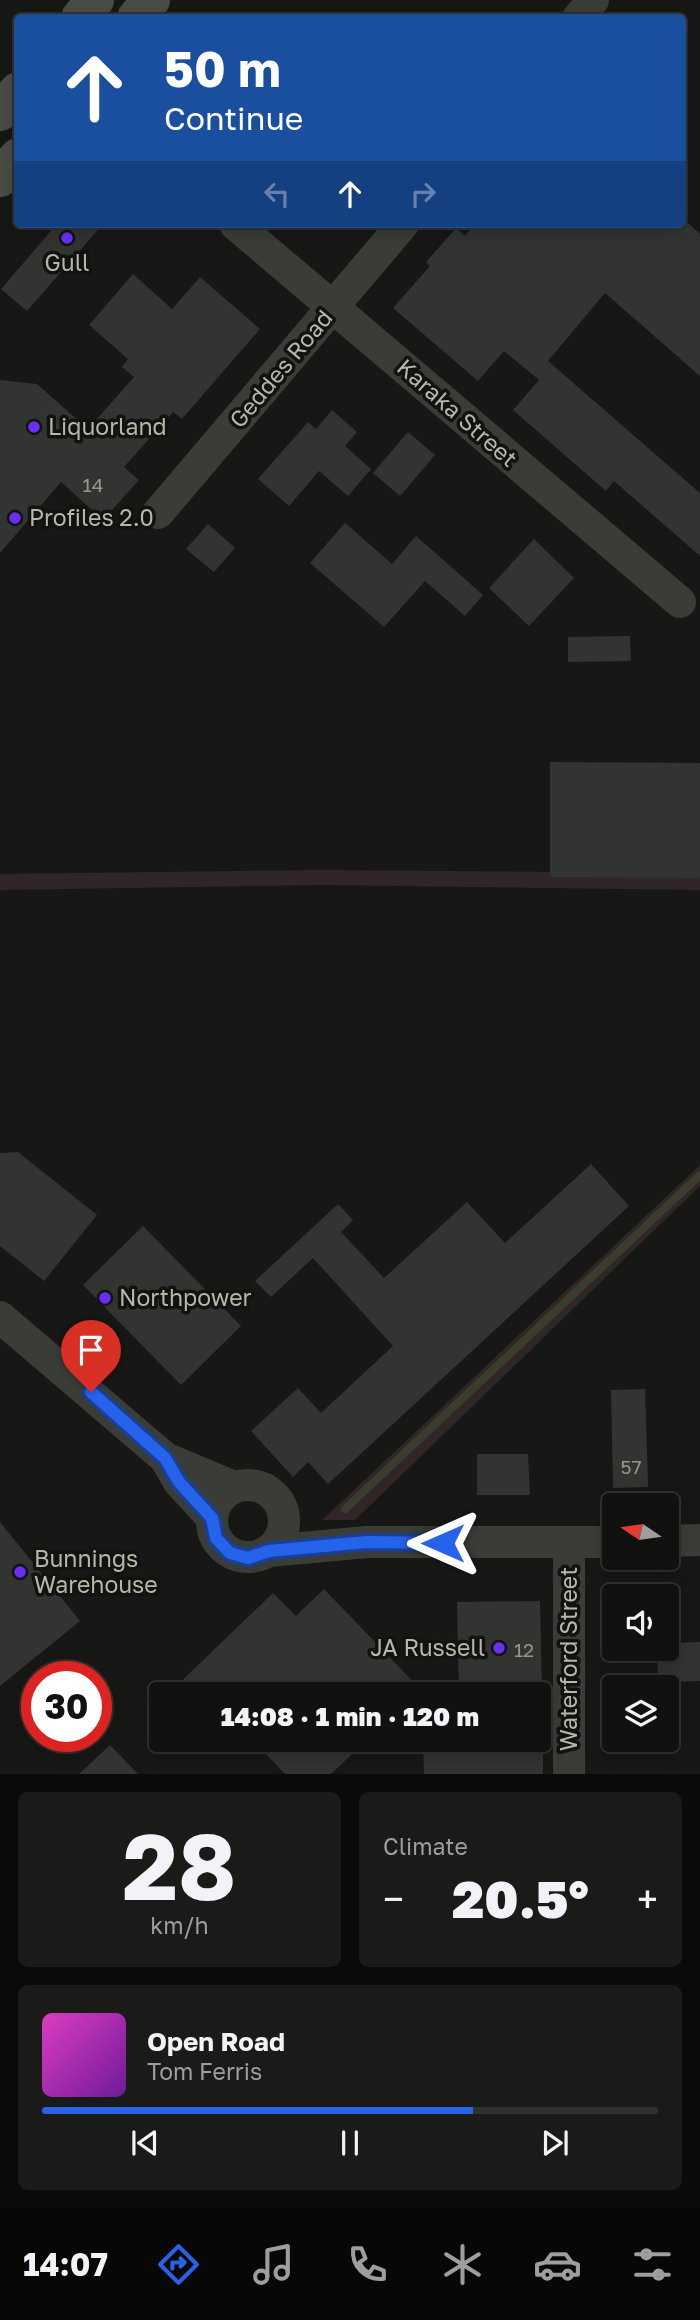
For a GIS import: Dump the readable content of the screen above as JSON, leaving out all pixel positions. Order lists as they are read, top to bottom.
{
  "streets": {
    "street": ["Geddes Road", "Karaka Street", "Waterford Street"]
  },
  "crossings": [
    ["Geddes Road", "Karaka Street"]
  ],
  "places": [
    "Gull",
    "Liquorland",
    "Profiles 2.0",
    "Northpower",
    "Bunnings Warehouse",
    "JA Russell"
  ],
  "house_numbers": ["14", "57", "12"],
  "north": "left",
  "page": {
    "turn": ["50 m", "Continue"],
    "limit": "30",
    "trip": "14:08 · 1 min · 120 m",
    "tile": [
      ["28", "km/h"],
      "Climate"
    ],
    "heat": ["−", "20.5°", "+"],
    "song": ["Open Road", "Tom Ferris"],
    "tabs": "14:07"
  }
}
